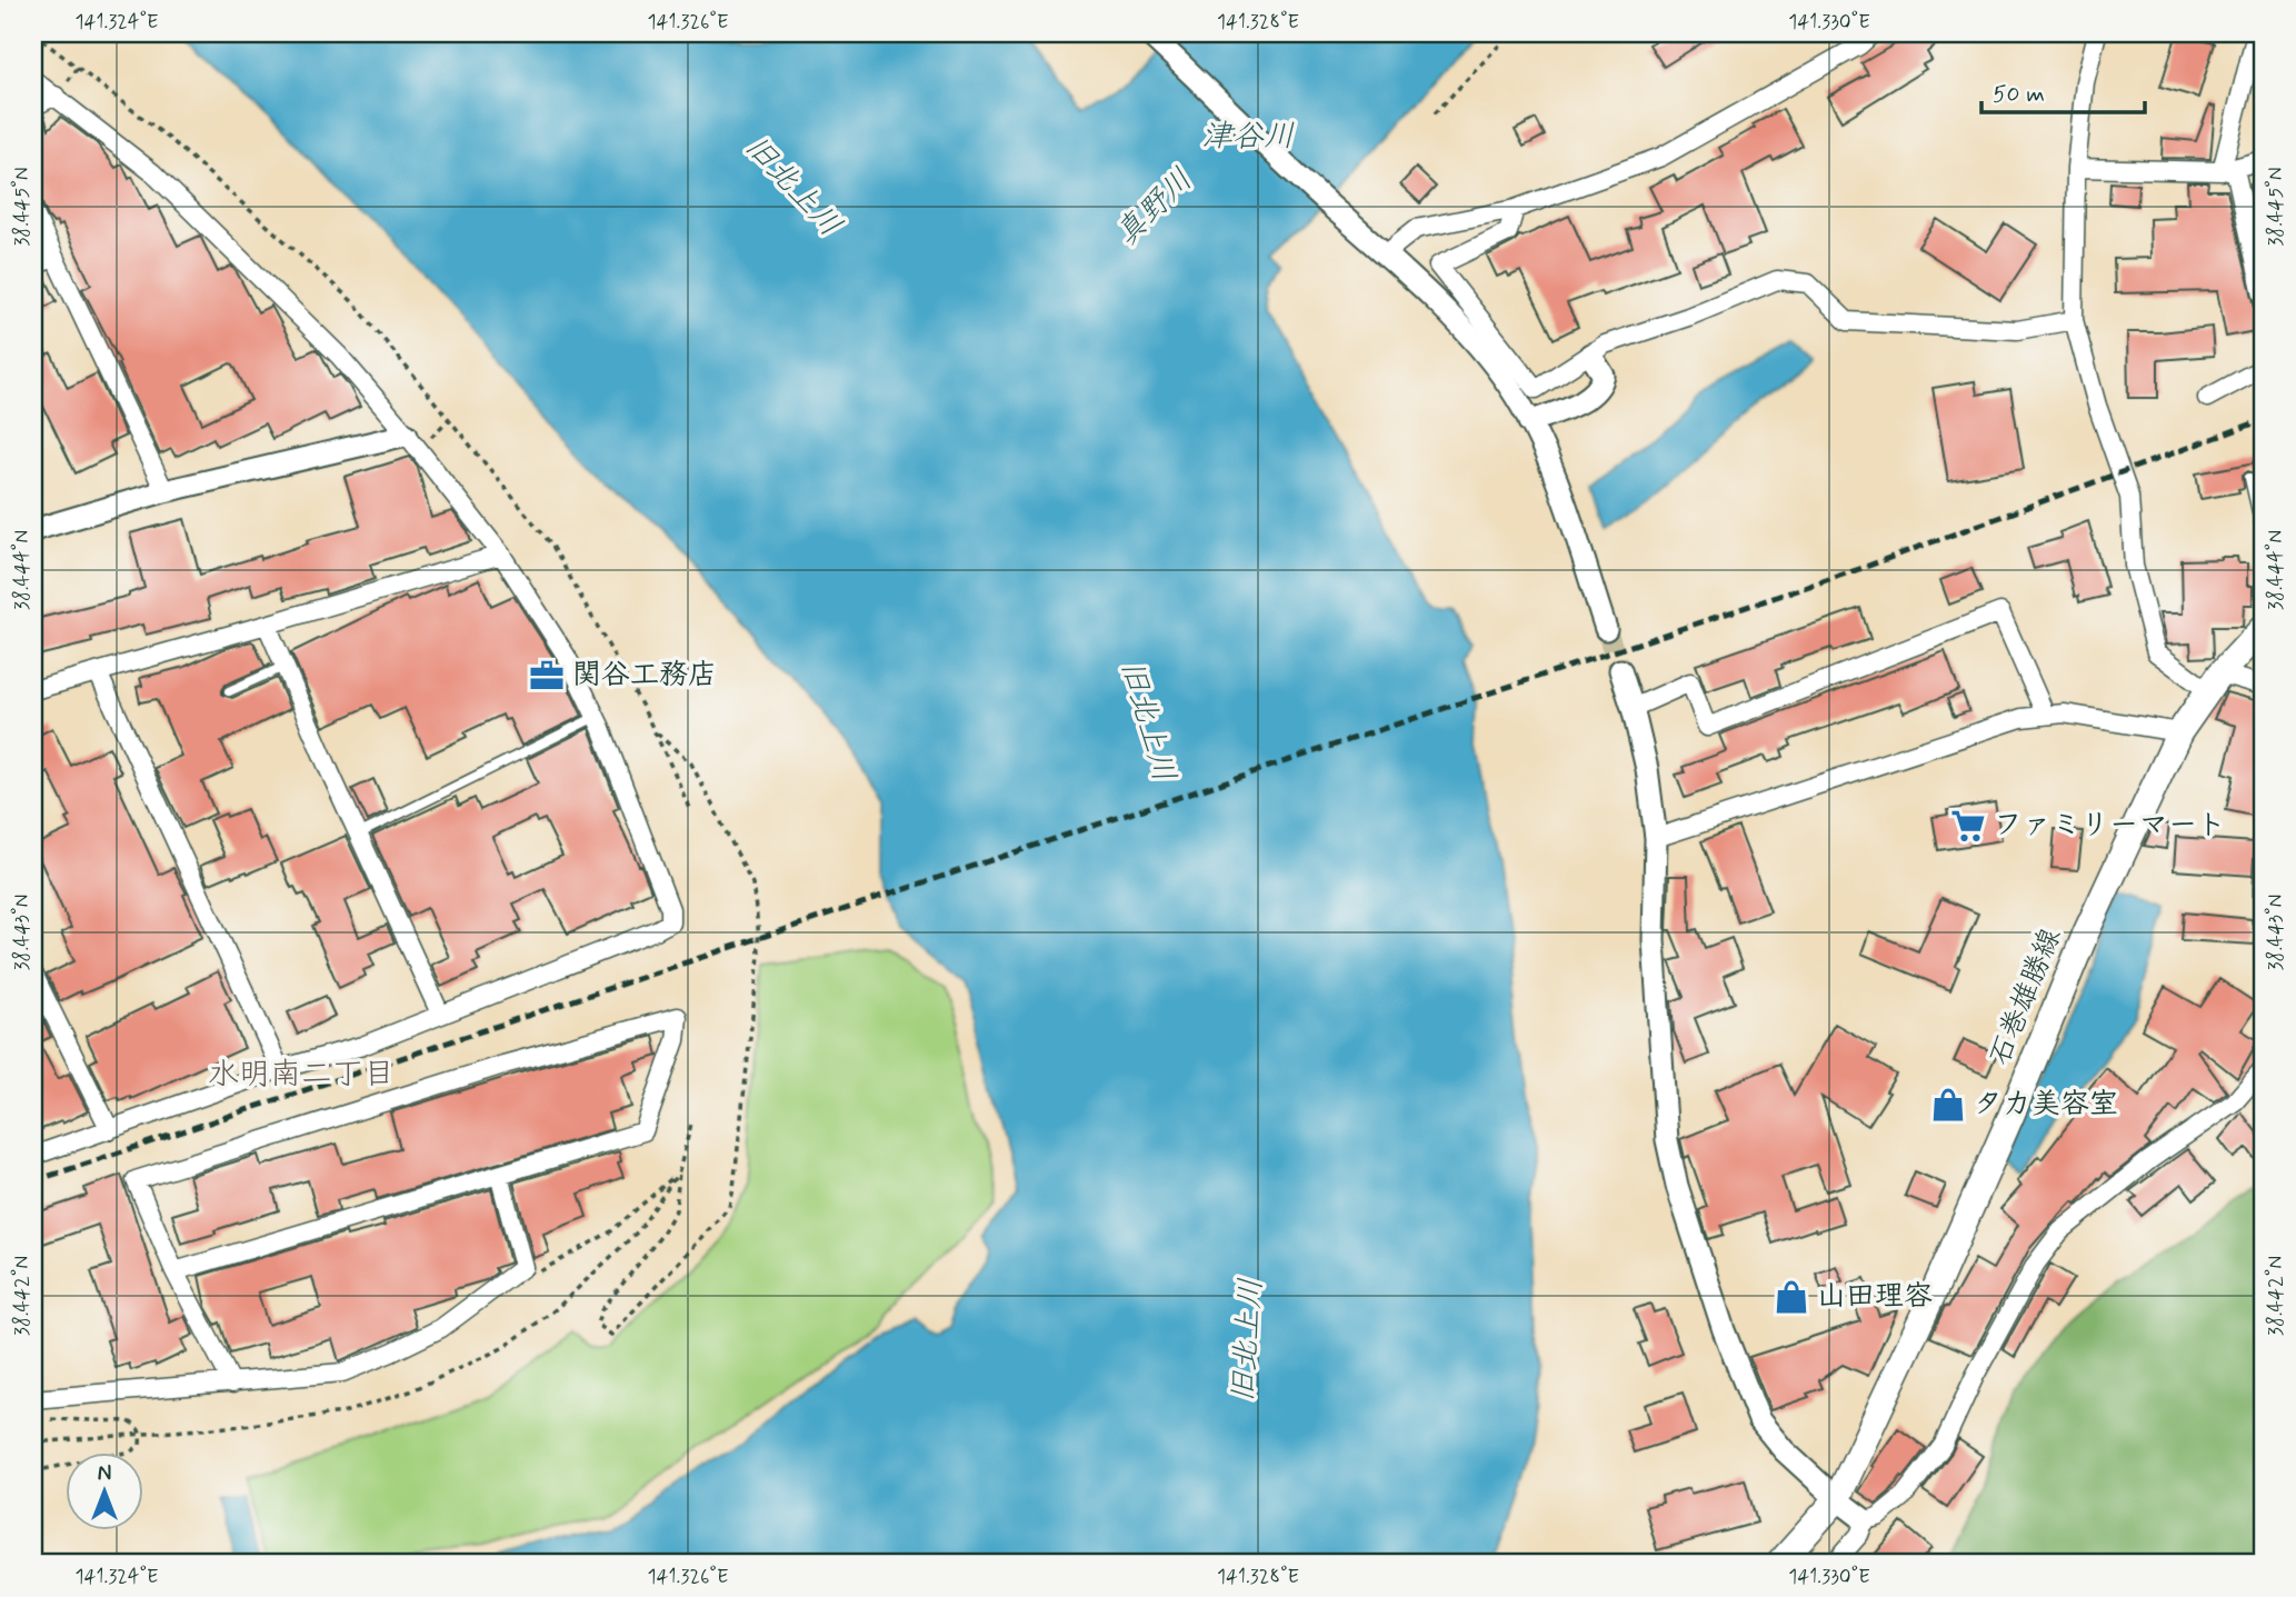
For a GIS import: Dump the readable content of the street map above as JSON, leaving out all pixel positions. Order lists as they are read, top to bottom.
{
  "streets": {
    "main road": ["石巻雄勝線"]
  },
  "districts": ["水明南二丁目"],
  "water": ["津谷川", "旧北上川", "真野川"],
  "places": {
    "office": ["関谷工務店"],
    "supermarket": ["ファミリーマート"],
    "shop": ["タカ美容室", "山田理容"]
  },
  "scale_bar": "50 m",
  "north": "top",
  "coordinates": [
    "141.324°E",
    "141.326°E",
    "141.328°E",
    "141.330°E",
    "38.445°N",
    "38.444°N",
    "38.443°N",
    "38.442°N"
  ]
}
